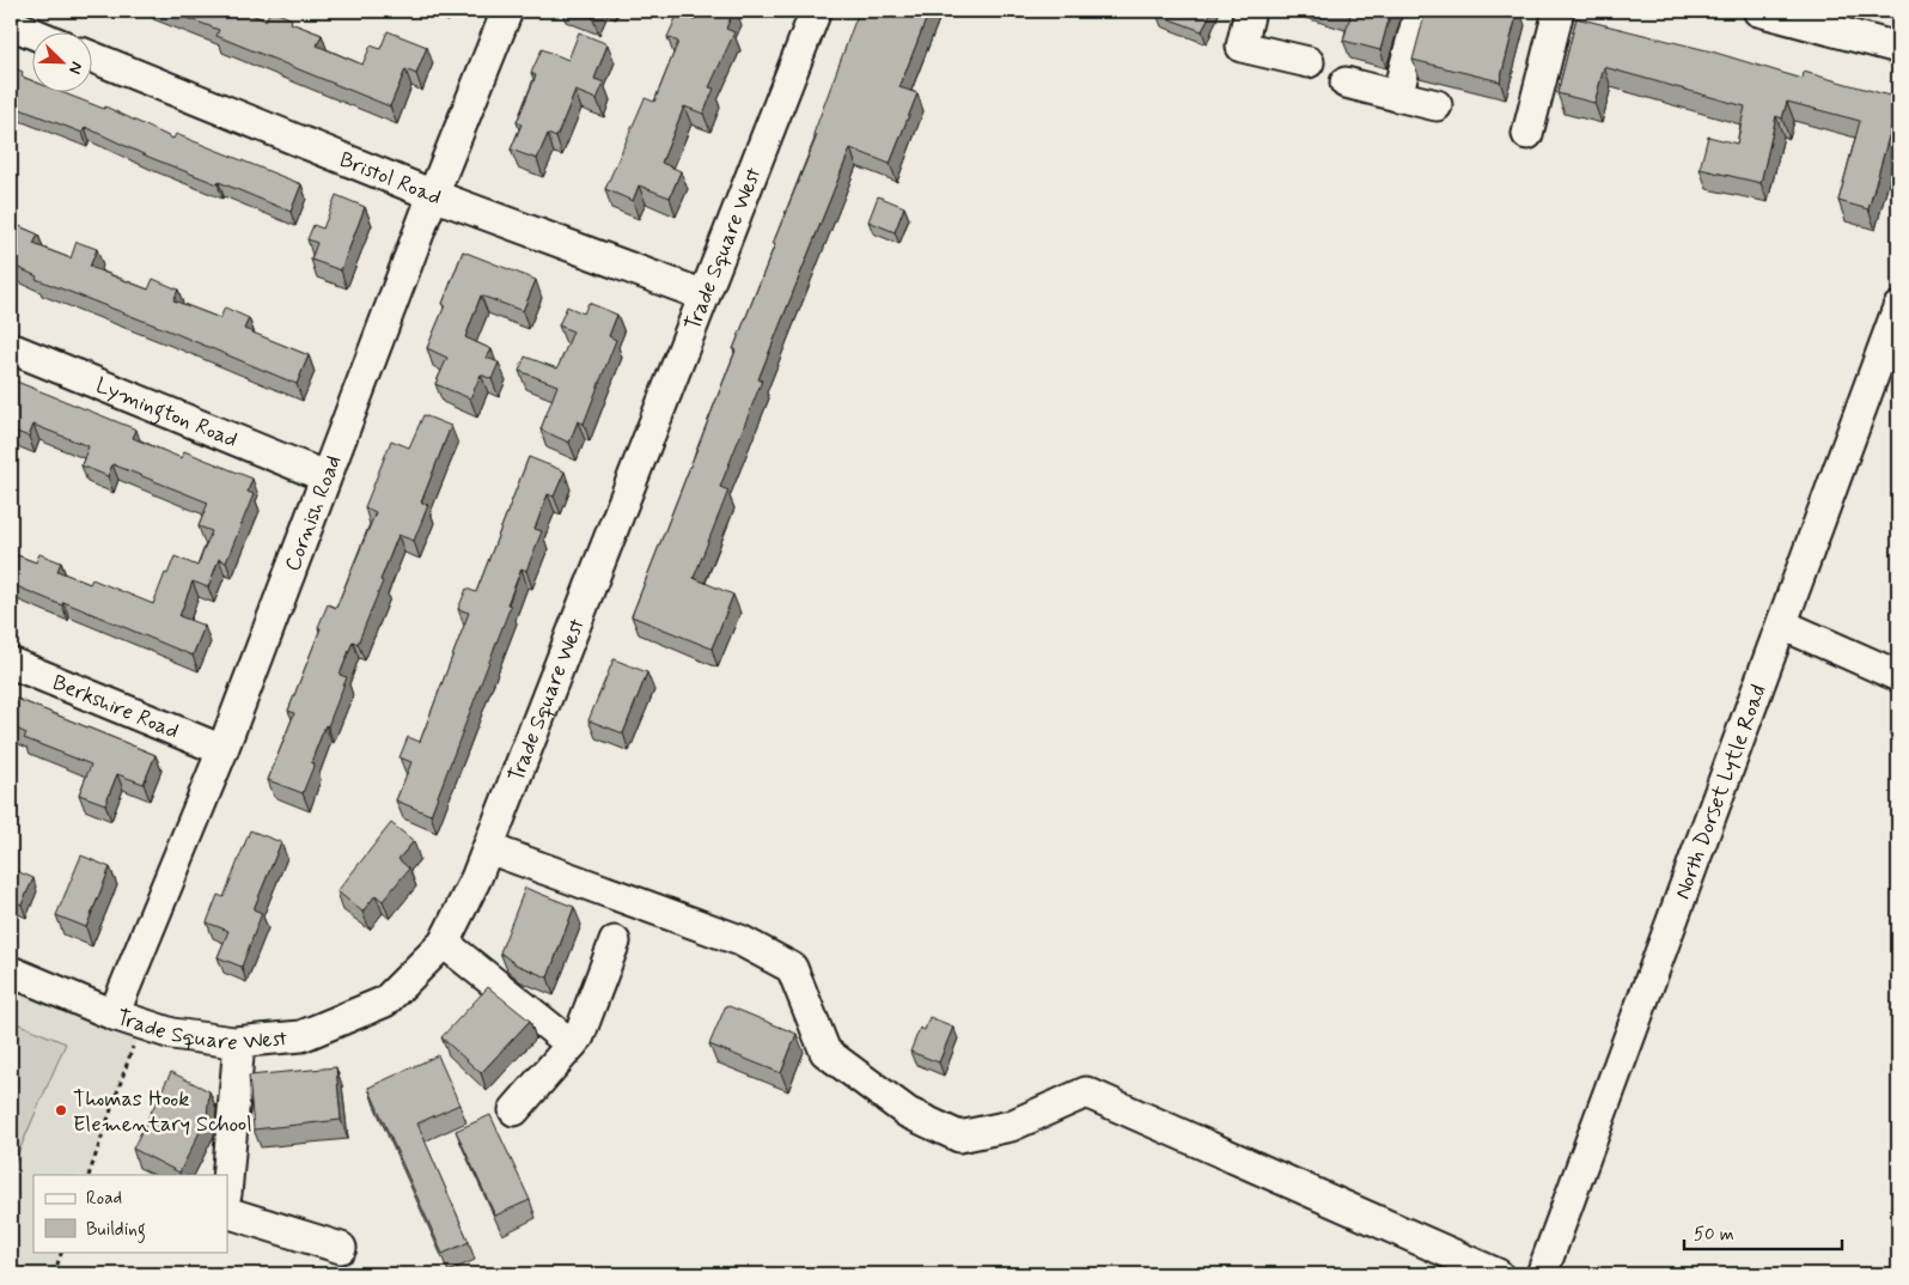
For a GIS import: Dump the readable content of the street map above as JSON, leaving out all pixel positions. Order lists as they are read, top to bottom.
{
  "streets": {
    "street": [
      "Bristol Road",
      "Trade Square West",
      "Lymington Road",
      "Cornish Road",
      "Berkshire Road",
      "North Dorset Lytle Road"
    ]
  },
  "crossings": [
    ["Bristol Road", "Trade Square West"],
    ["Bristol Road", "Cornish Road"],
    ["Trade Square West", "Cornish Road"],
    ["Lymington Road", "Cornish Road"],
    ["Cornish Road", "Berkshire Road"]
  ],
  "places": ["Thomas Hook Elementary School"],
  "legend": ["Road", "Building"],
  "scale_bar": "50 m",
  "north": "bottom right"
}
